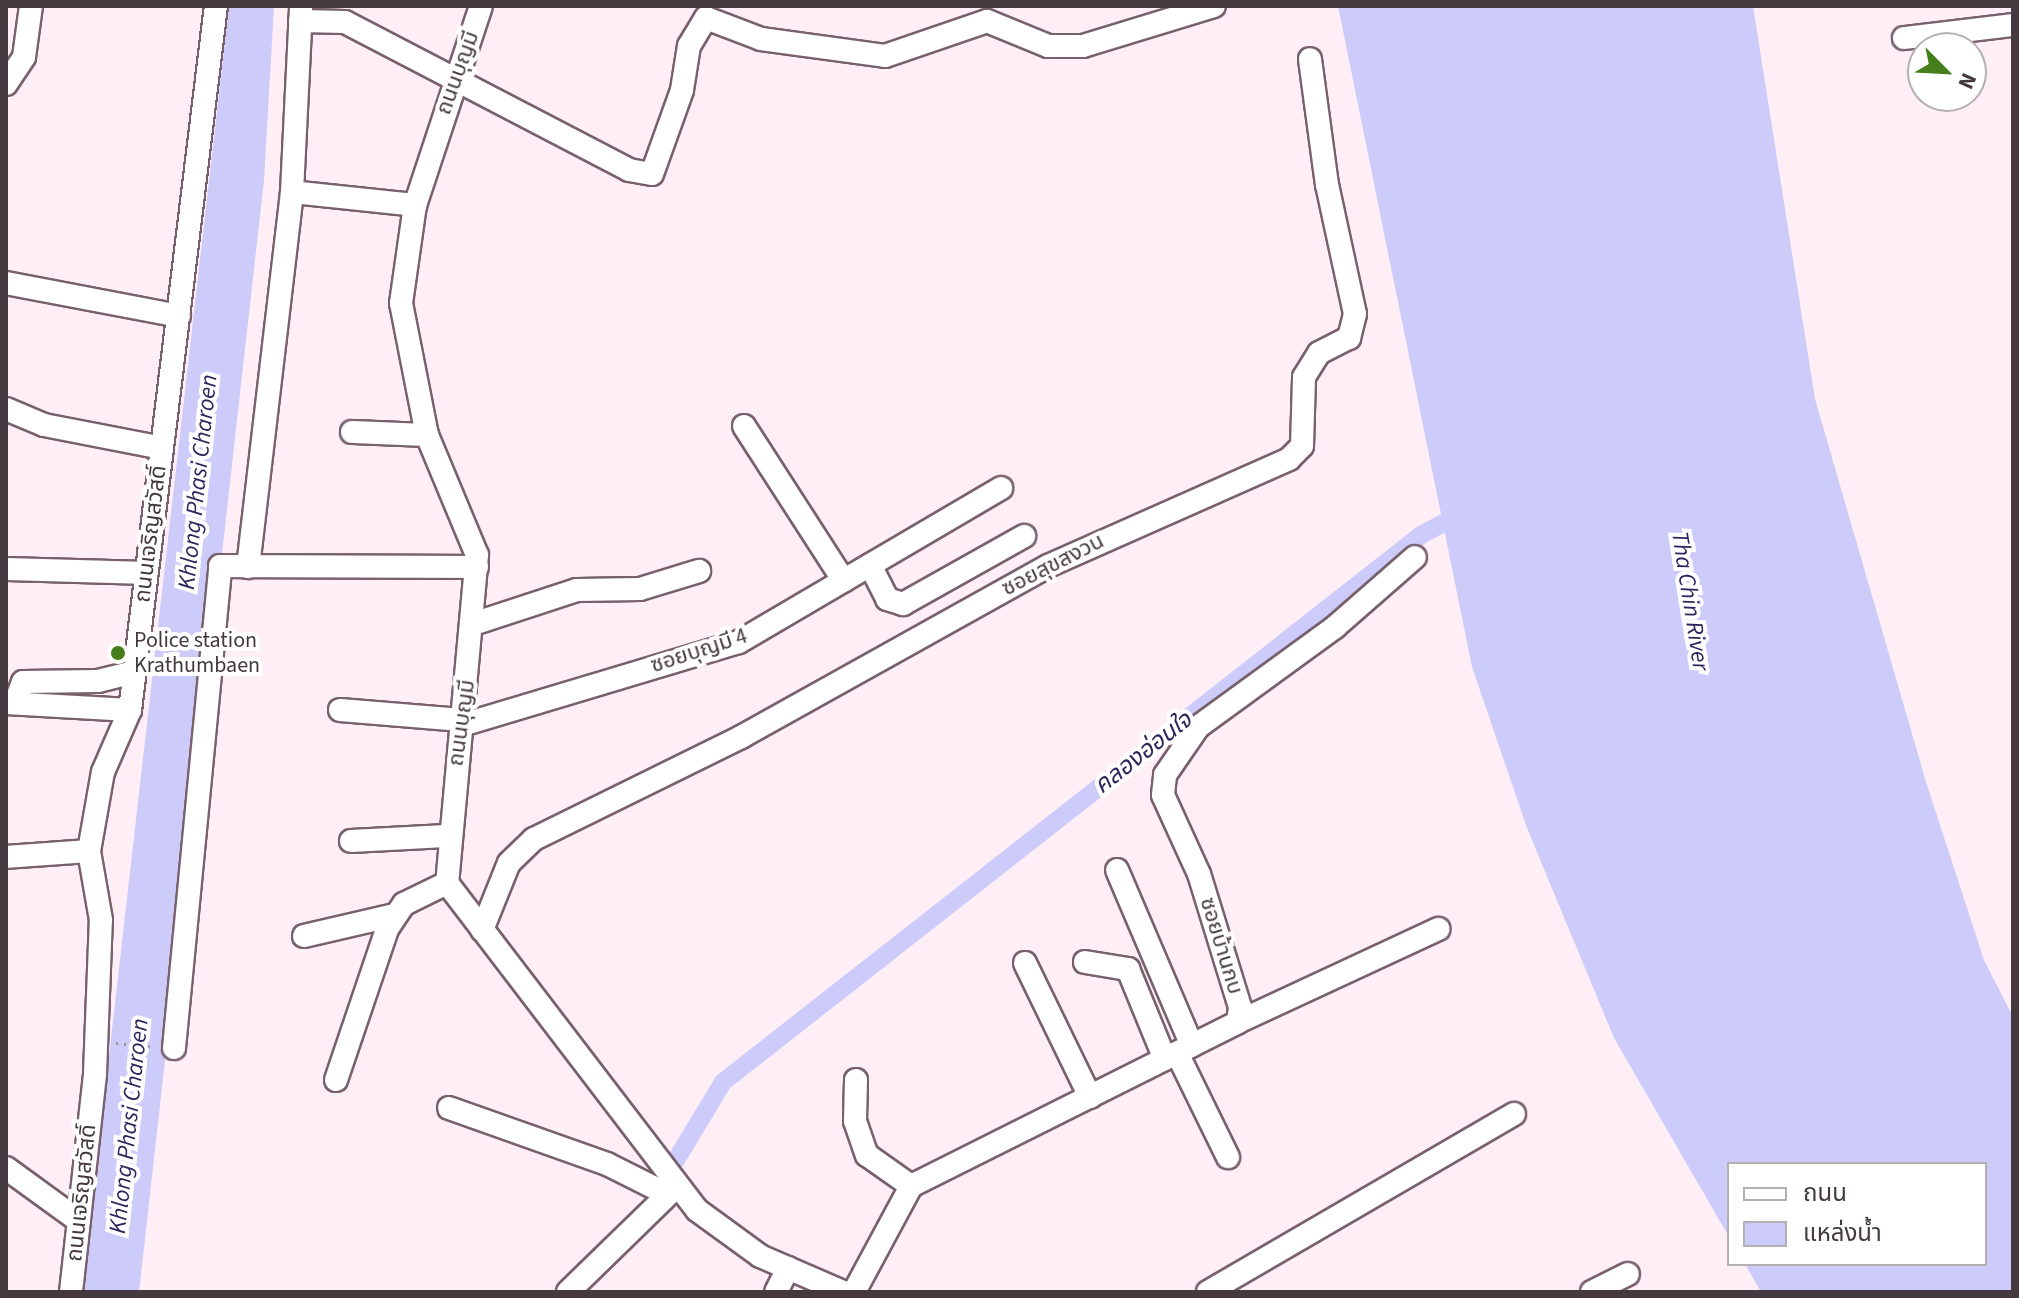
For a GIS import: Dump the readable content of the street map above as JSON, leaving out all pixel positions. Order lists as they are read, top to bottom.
{
  "streets": {
    "street": [
      "ถนนบุญมี",
      "ถนนเจริญสวัสดิ์",
      "ซอยสุขสงวน",
      "ซอยบุญมี 4",
      "ซอยบ้านกบ"
    ]
  },
  "crossings": [
    ["ถนนบุญมี", "ซอยบุญมี 4"]
  ],
  "water": ["Khlong Phasi Charoen", "Tha Chin River", "คลองอ่อนใจ"],
  "places": ["Police station Krathumbaen"],
  "legend": ["ถนน", "แหล่งน้ำ"],
  "north": "bottom right"
}
